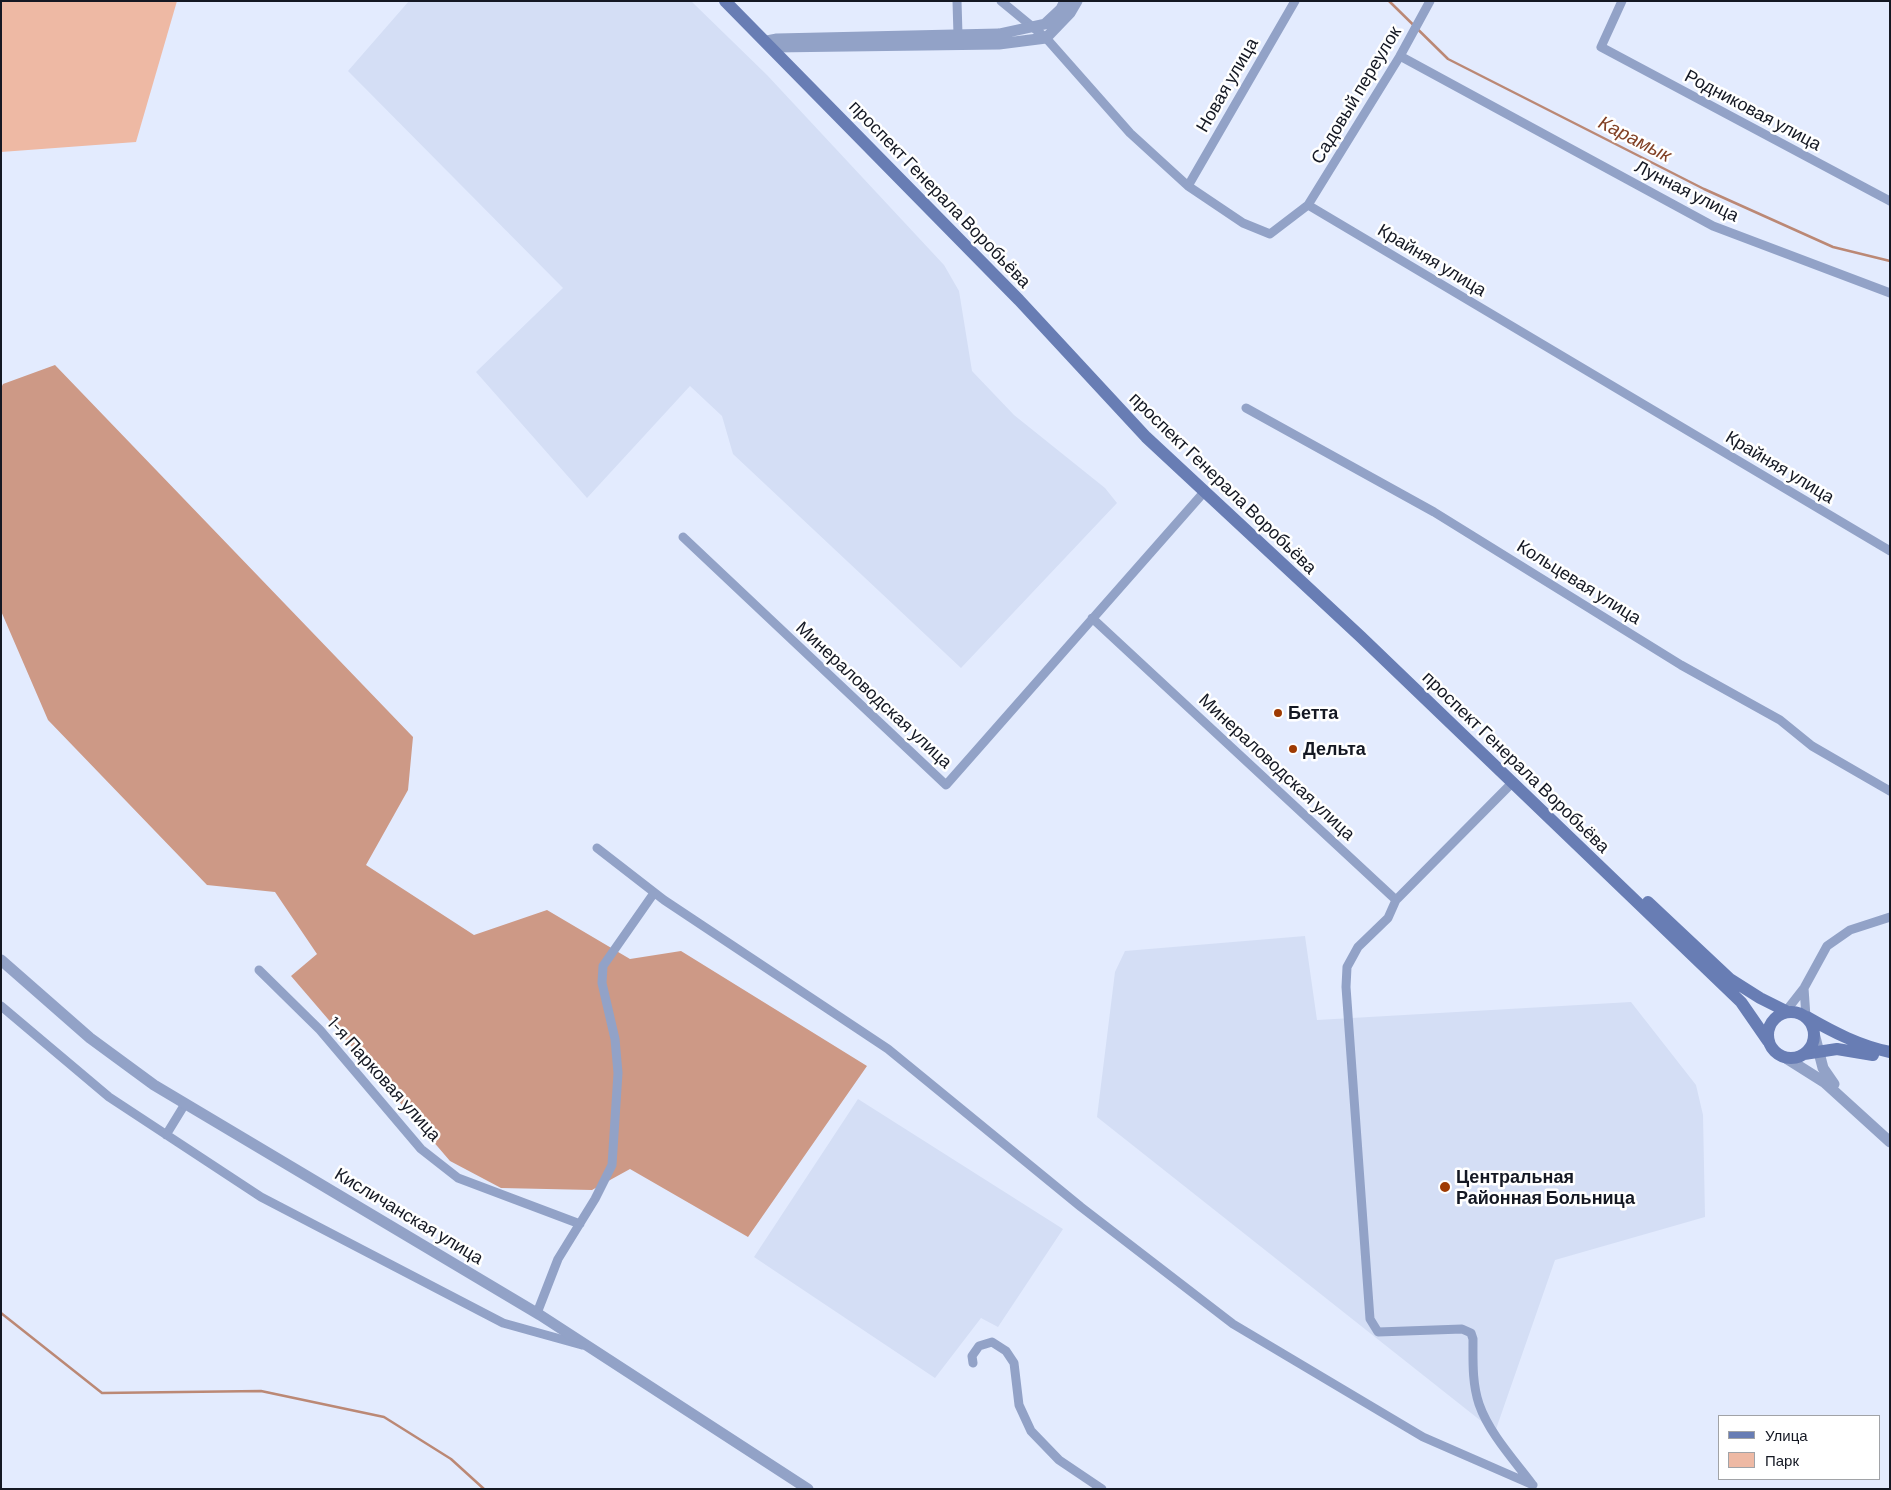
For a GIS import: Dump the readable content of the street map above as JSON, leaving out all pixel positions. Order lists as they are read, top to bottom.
{
  "streets": {
    "main road": ["проспект Генерала Воробьёва"],
    "street": [
      "Новая улица",
      "Садовый переулок",
      "Родниковая улица",
      "Лунная улица",
      "Крайняя улица",
      "Кольцевая улица",
      "Минераловодская улица",
      "1-я Парковая улица",
      "Кисличанская улица"
    ]
  },
  "crossings": [
    ["Садовый переулок", "Лунная улица"],
    ["Садовый переулок", "Крайняя улица"],
    ["проспект Генерала Воробьёва", "Минераловодская улица"]
  ],
  "water": ["Карамык"],
  "places": ["Бетта", "Дельта", "Центральная Районная Больница"],
  "legend": ["Улица", "Парк"]
}
